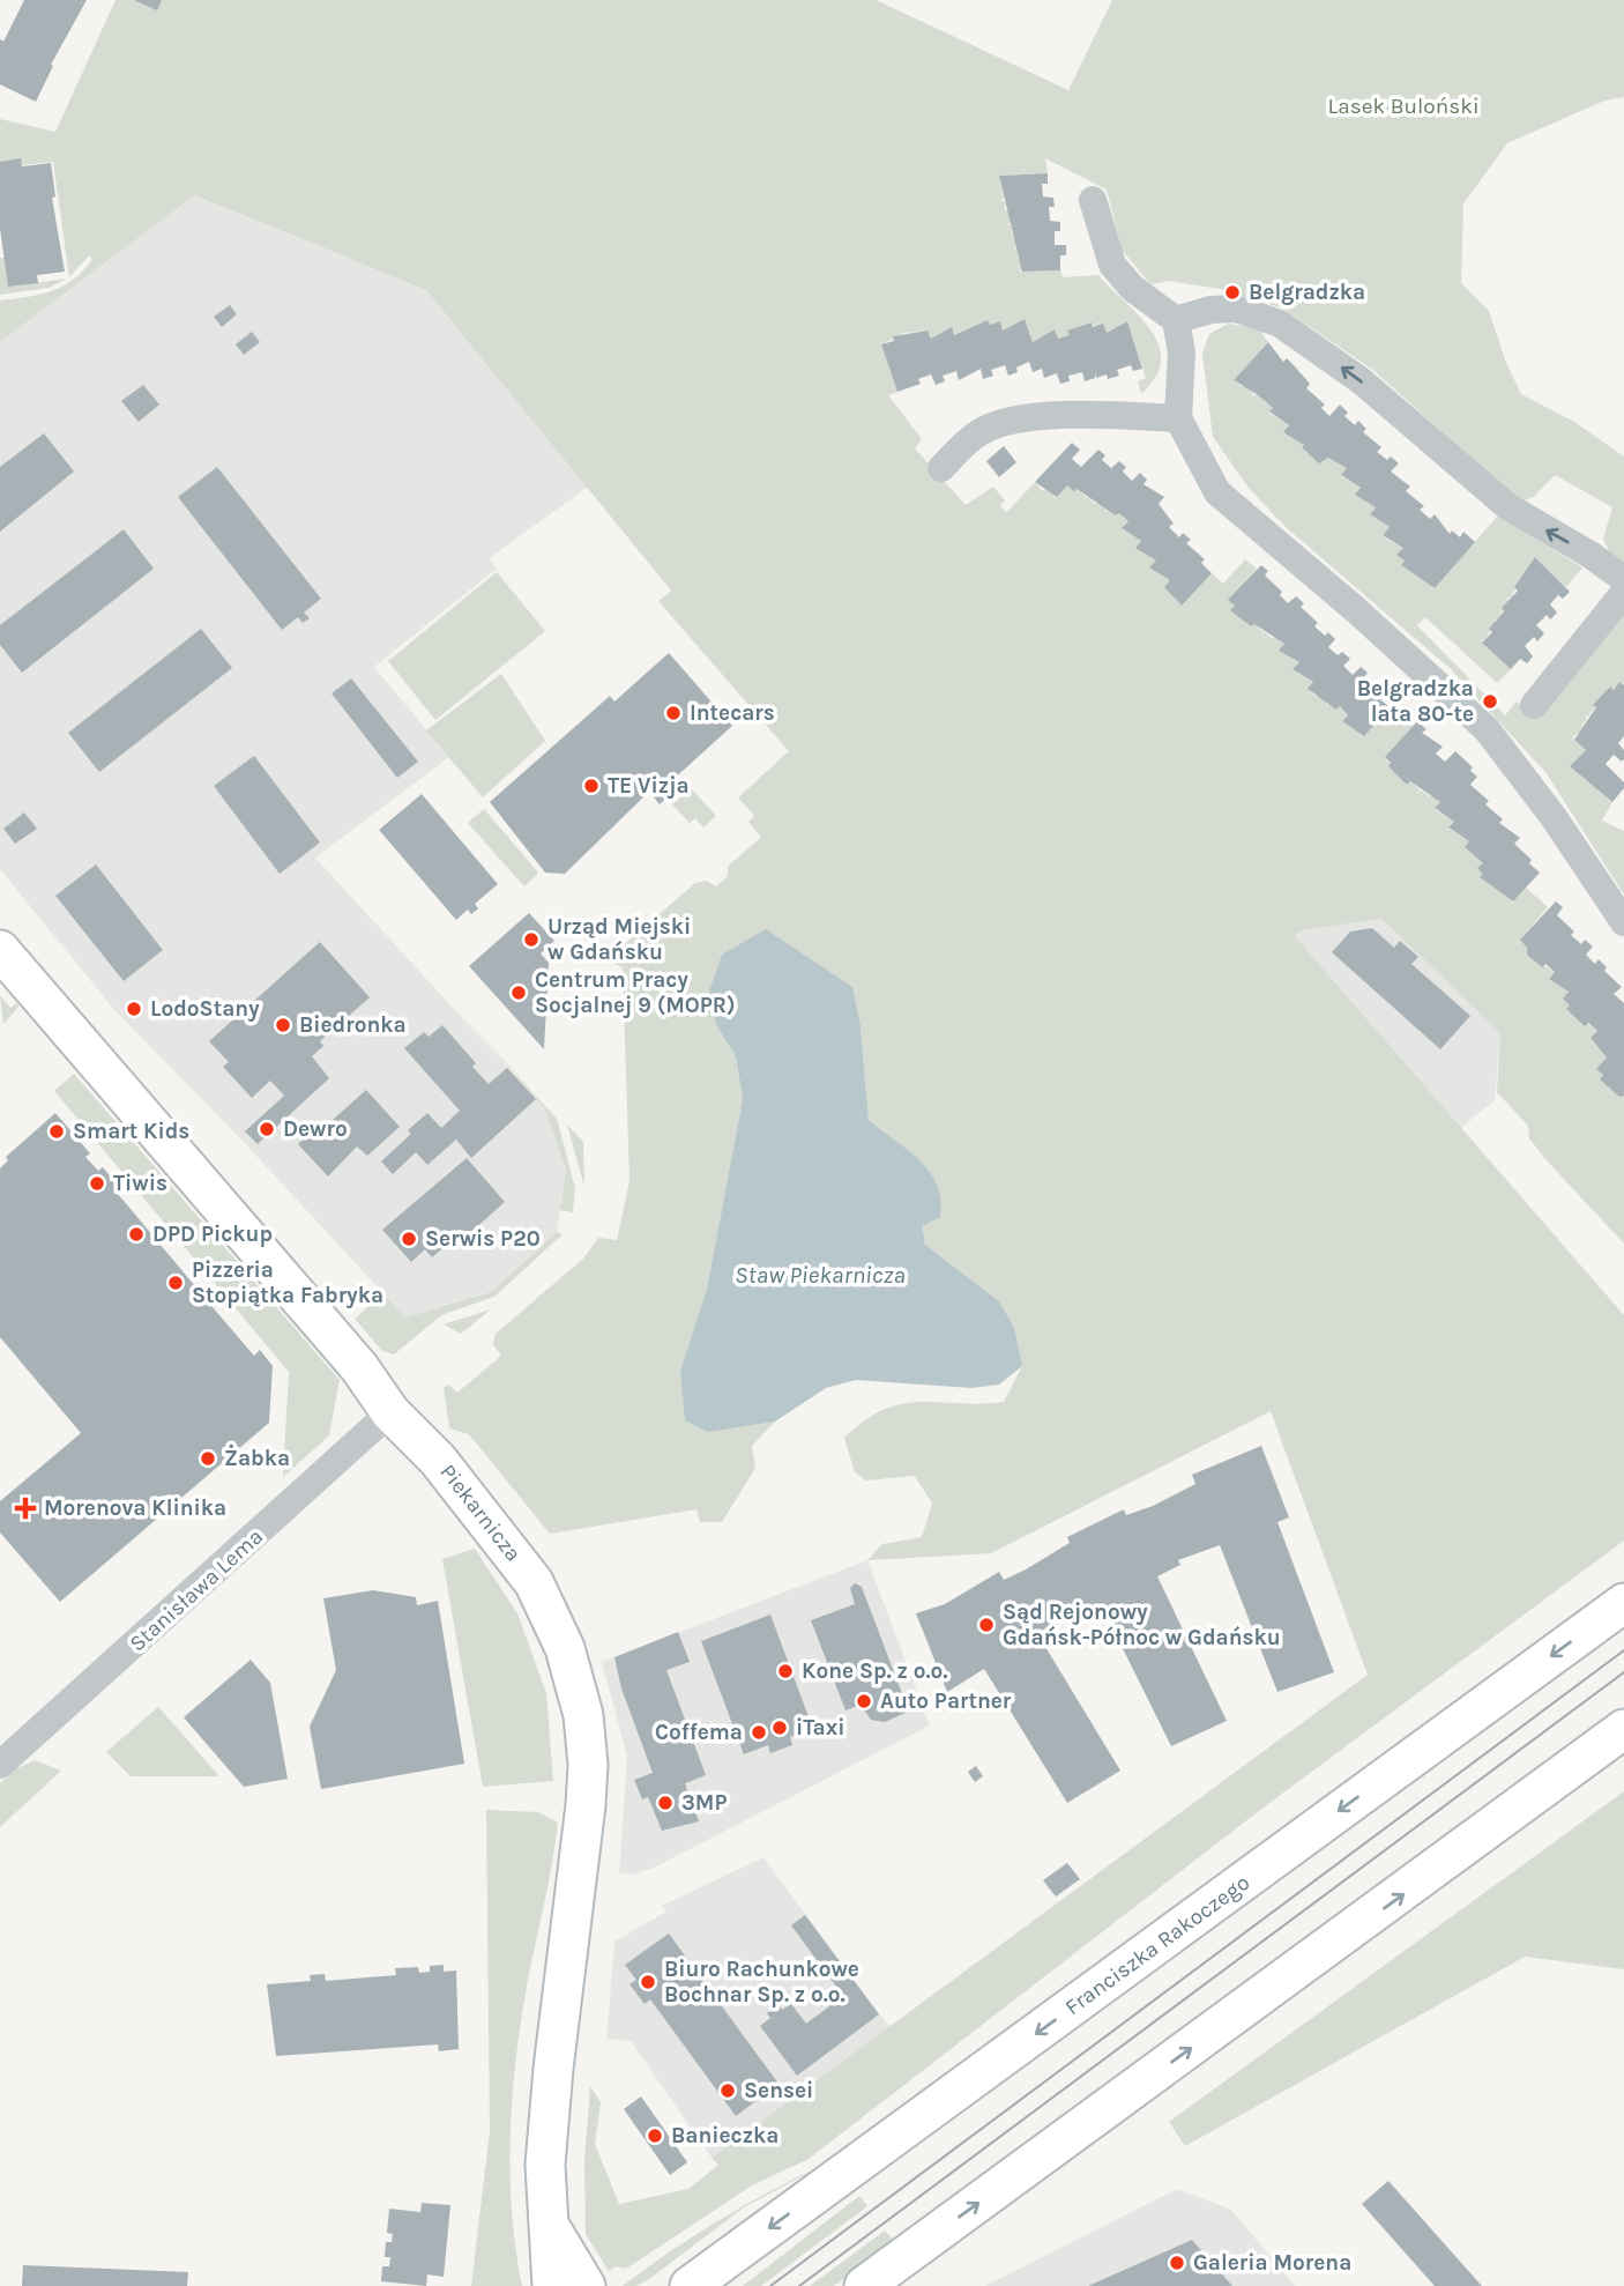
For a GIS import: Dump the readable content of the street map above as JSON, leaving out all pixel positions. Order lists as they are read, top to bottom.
{
  "streets": {
    "main road": ["Piekarnicza", "Franciszka Rakoczego"],
    "street": ["Stanisława Lema"]
  },
  "crossings": [
    ["Piekarnicza", "Stanisława Lema"]
  ],
  "water": ["Staw Piekarnicza"],
  "parks": ["Lasek Buloński"],
  "places": {
    "other": [
      "Belgradzka",
      "Belgradzka lata 80-te",
      "Intecars",
      "TE Vizja",
      "Urząd Miejski w Gdańsku",
      "Centrum Pracy Socjalnej 9 (MOPR)",
      "LodoStany",
      "Biedronka",
      "Dewro",
      "Smart Kids",
      "Tiwis",
      "DPD Pickup",
      "Serwis P20",
      "Pizzeria Stopiątka Fabryka",
      "Żabka",
      "Sąd Rejonowy Gdańsk-Północ w Gdańsku",
      "Kone Sp. z o.o.",
      "Auto Partner",
      "iTaxi",
      "Coffema",
      "3MP",
      "Biuro Rachunkowe Bochnar Sp. z o.o.",
      "Sensei",
      "Banieczka",
      "Galeria Morena"
    ],
    "health": ["Morenova Klinika"]
  }
}
